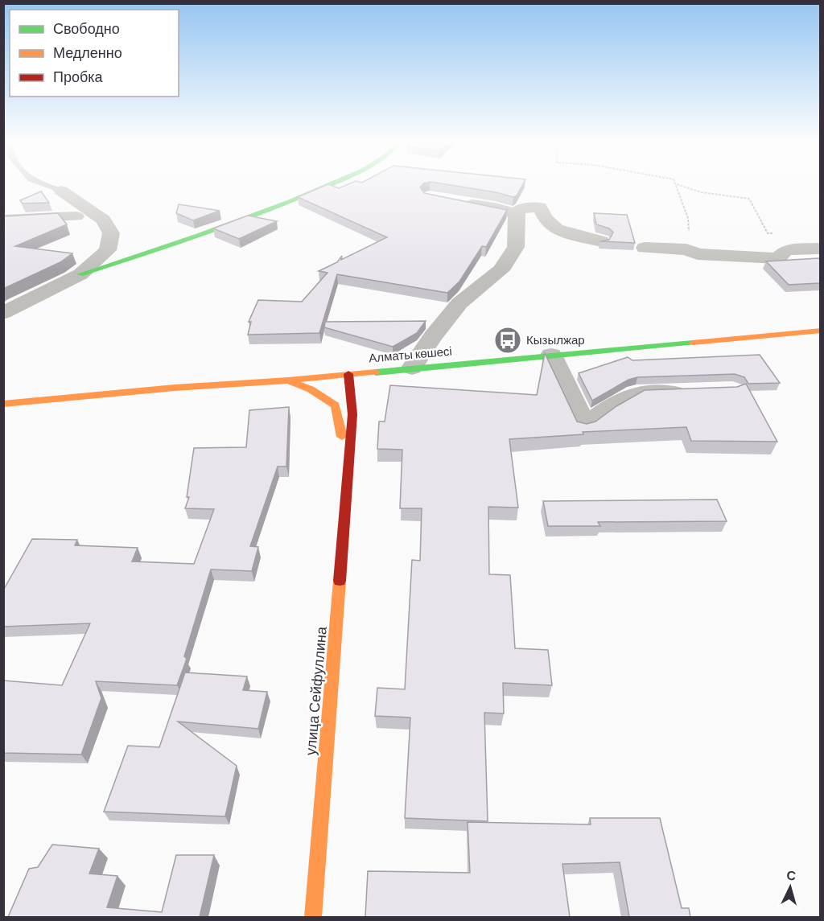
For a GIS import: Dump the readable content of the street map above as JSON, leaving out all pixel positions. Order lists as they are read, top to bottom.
{
  "streets": {
    "street": ["Алматы көшесі", "улица Сейфуллина"]
  },
  "crossings": [
    ["Алматы көшесі", "улица Сейфуллина"]
  ],
  "places": {
    "bus stop": ["Кызылжар"]
  },
  "legend": ["Свободно", "Медленно", "Пробка"],
  "north": "top"
}
